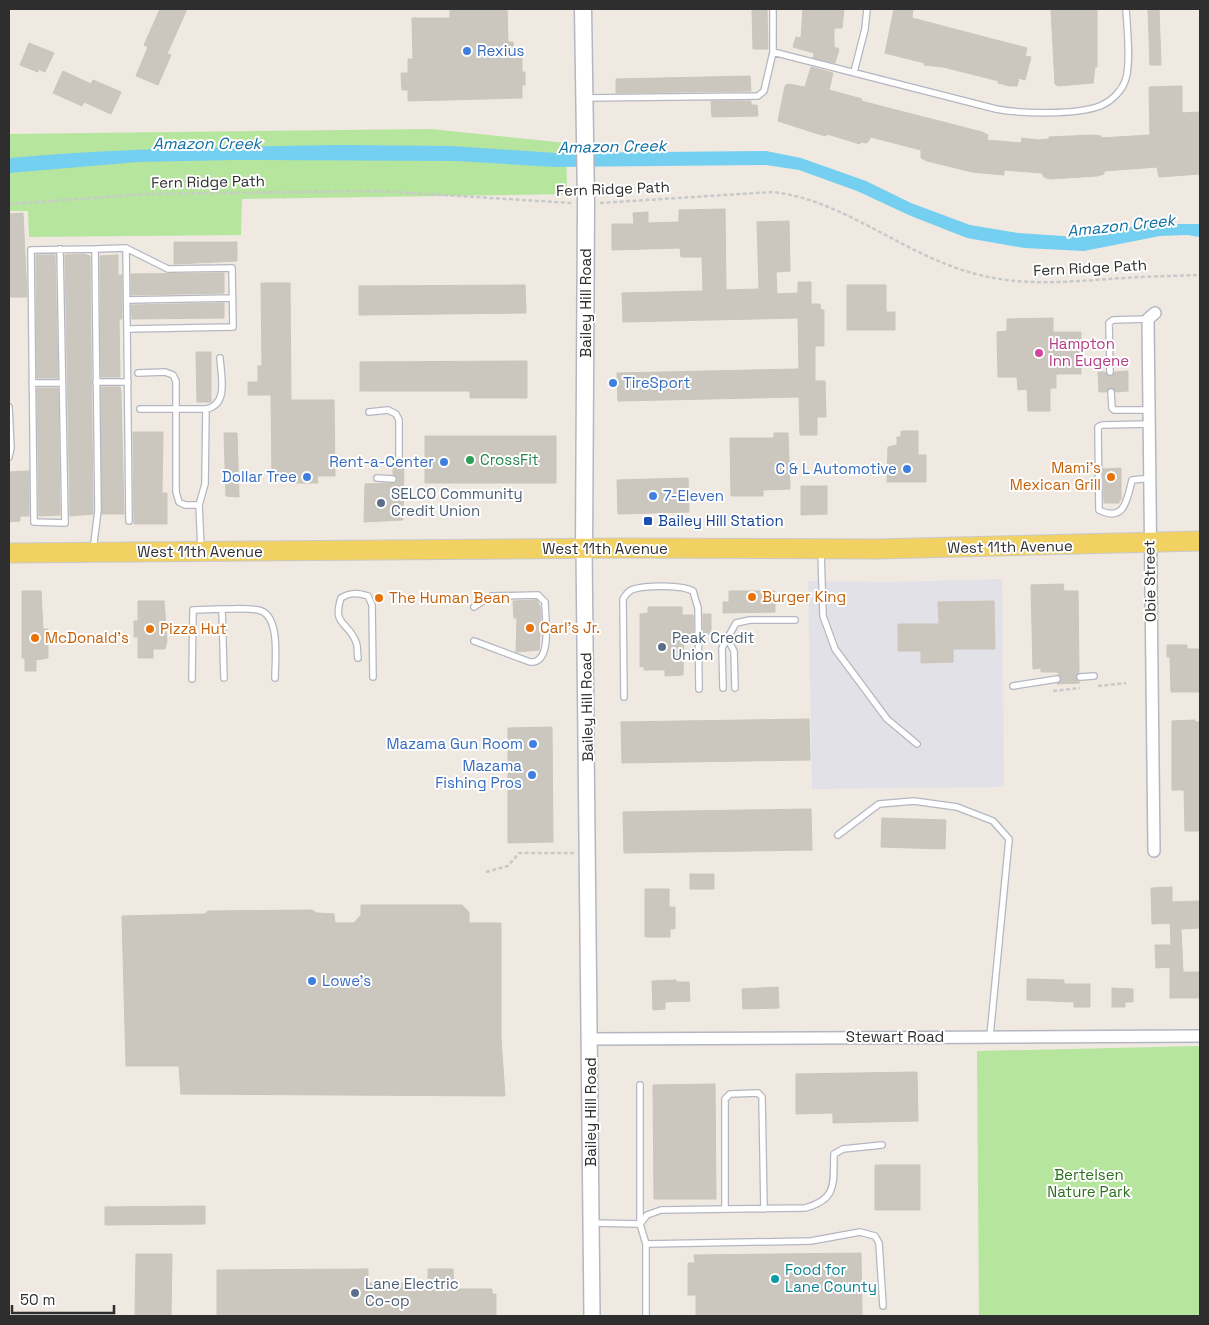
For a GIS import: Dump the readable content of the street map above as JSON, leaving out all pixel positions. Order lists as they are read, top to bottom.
{
  "streets": {
    "main road": ["Bailey Hill Road", "West 11th Avenue"],
    "street": ["Obie Street", "Stewart Road"],
    "path": ["Fern Ridge Path"]
  },
  "crossings": [
    ["Fern Ridge Path", "Bailey Hill Road"],
    ["Bailey Hill Road", "West 11th Avenue"],
    ["Bailey Hill Road", "Stewart Road"],
    ["West 11th Avenue", "Obie Street"]
  ],
  "water": ["Amazon Creek"],
  "parks": ["Bertelsen Nature Park"],
  "places": {
    "other": [
      "Rexius",
      "Hampton Inn Eugene",
      "TireSport",
      "CrossFit",
      "Rent-a-Center",
      "C & L Automotive",
      "Dollar Tree",
      "Mami's Mexican Grill",
      "7-Eleven",
      "SELCO Community Credit Union",
      "Burger King",
      "The Human Bean",
      "Carl's Jr.",
      "Pizza Hut",
      "McDonald's",
      "Peak Credit Union",
      "Mazama Gun Room",
      "Mazama Fishing Pros",
      "Lowe's",
      "Food for Lane County",
      "Lane Electric Co-op"
    ],
    "transit": ["Bailey Hill Station"]
  },
  "scale_bar": "50 m"
}
